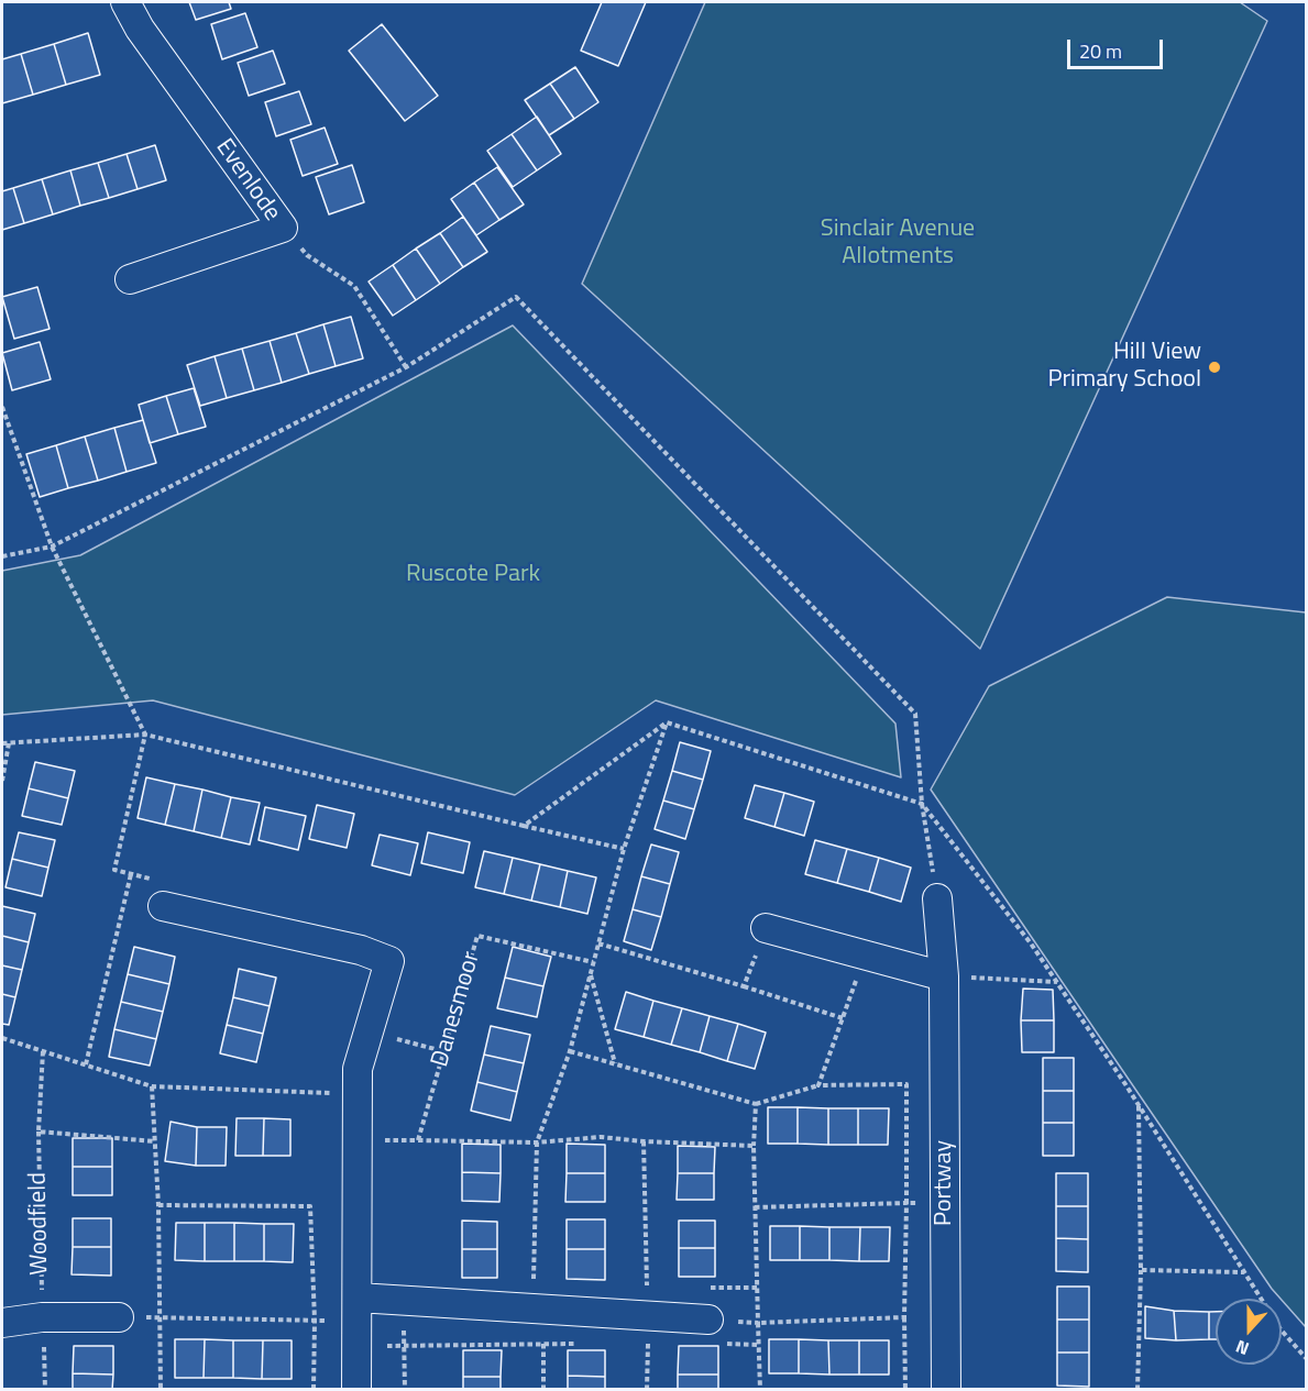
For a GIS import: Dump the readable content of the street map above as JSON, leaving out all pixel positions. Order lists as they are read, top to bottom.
{
  "streets": {
    "street": ["Evenlode", "Portway"],
    "path": ["Danesmoor", "Woodfield"]
  },
  "parks": ["Sinclair Avenue Allotments", "Ruscote Park"],
  "places": ["Hill View Primary School"],
  "scale_bar": "20 m",
  "north": "bottom"
}
